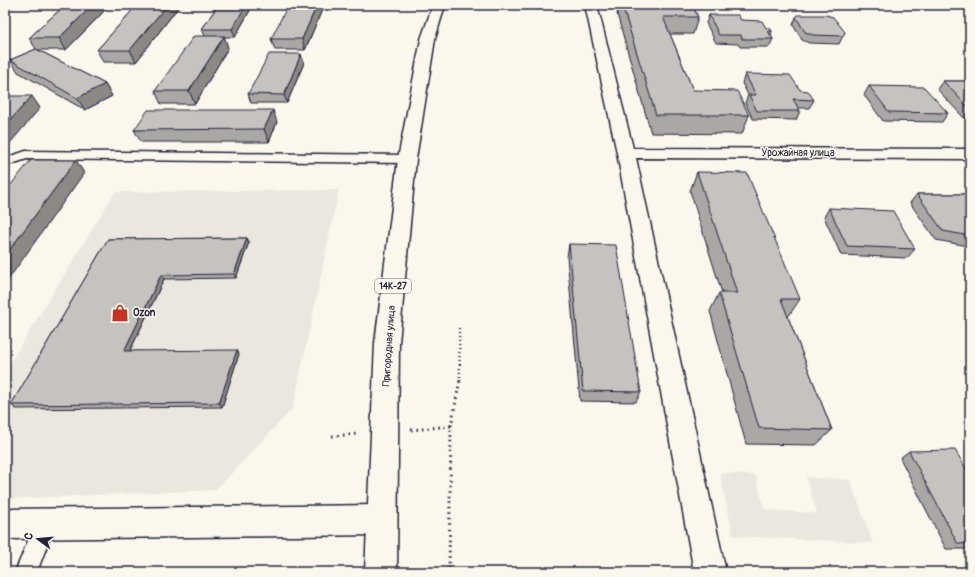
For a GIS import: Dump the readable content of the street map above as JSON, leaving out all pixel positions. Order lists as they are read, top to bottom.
{
  "streets": {
    "street": ["Урожайная улица", "14К-27", "Пригородная улица"]
  },
  "places": {
    "shop": ["Ozon"]
  },
  "north": "left"
}
